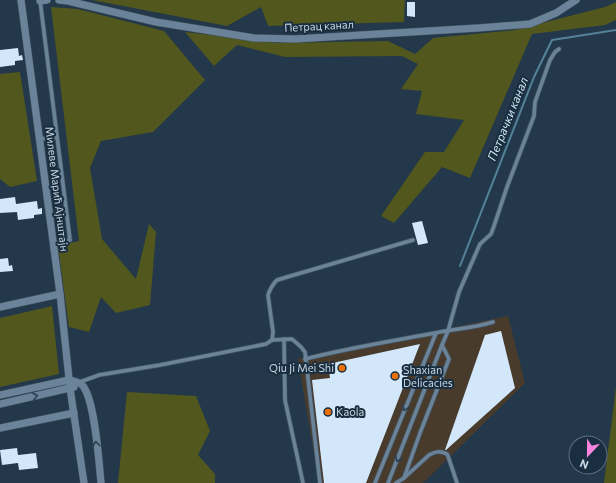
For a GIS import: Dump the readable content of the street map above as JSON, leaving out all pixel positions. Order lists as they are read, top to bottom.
{
  "streets": {
    "street": ["Петрац канал", "Милеве Марић Ајнштајн"]
  },
  "water": ["Петрачки канал"],
  "places": ["Qiu Ji Mei Shi", "Shaxian Delicacies", "Kaola"],
  "north": "bottom"
}
